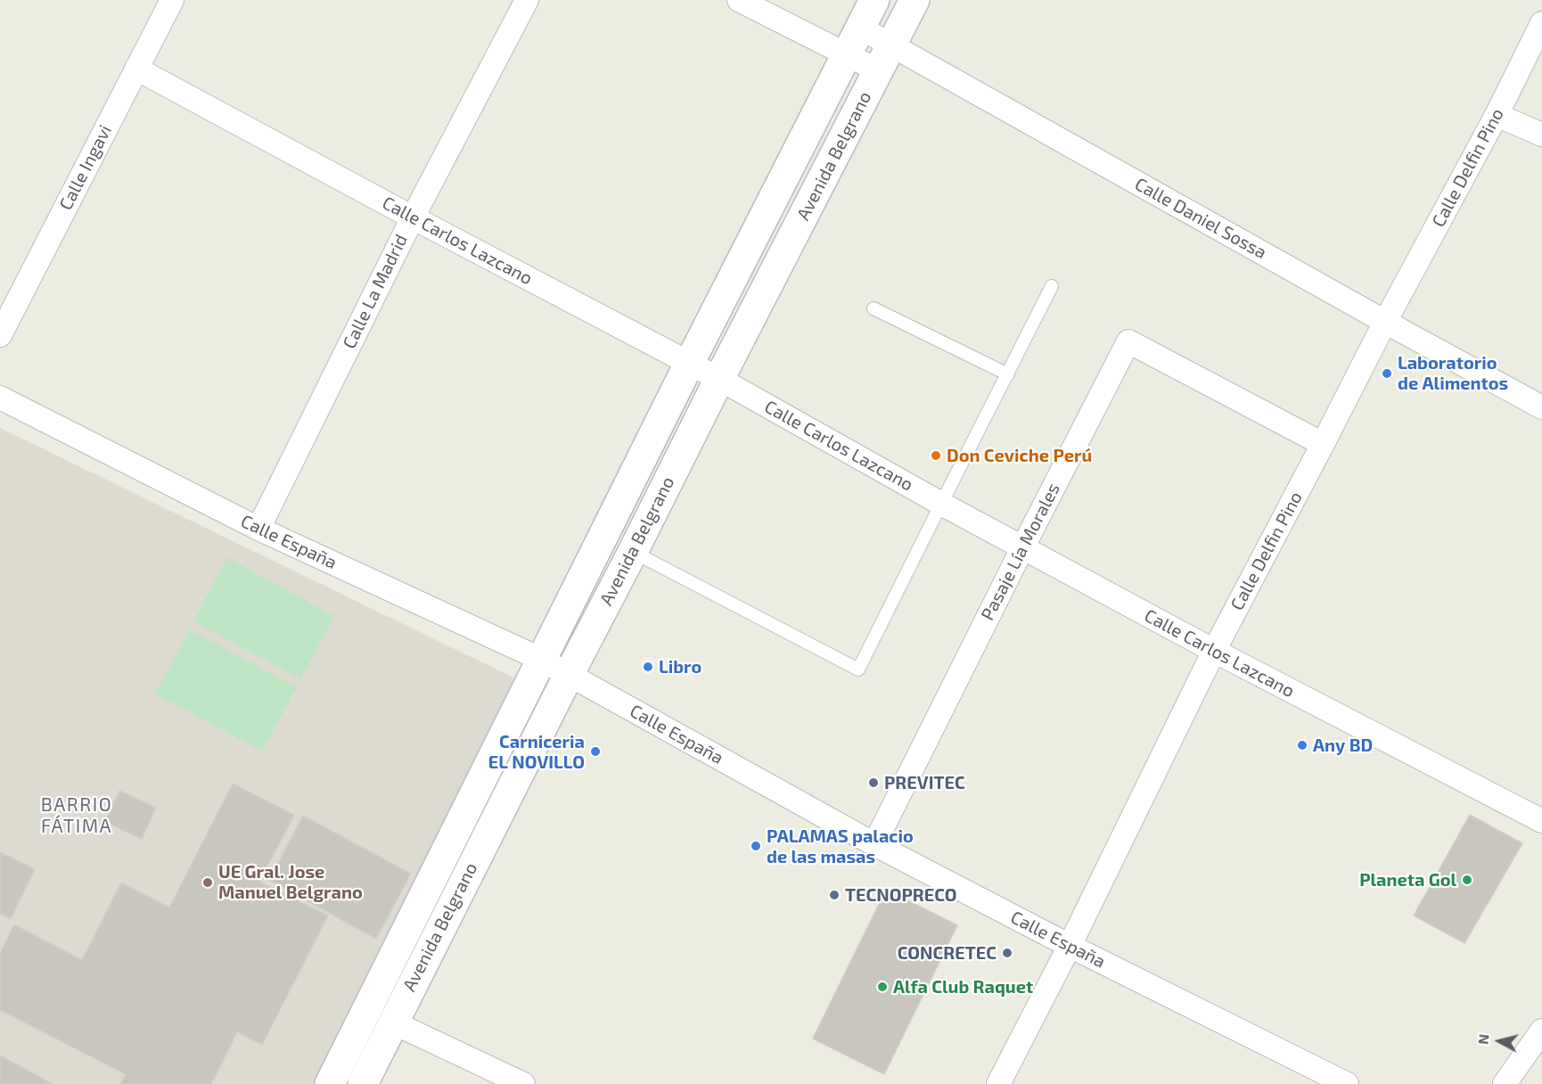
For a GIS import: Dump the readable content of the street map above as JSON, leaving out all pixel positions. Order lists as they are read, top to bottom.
{
  "streets": {
    "street": [
      "Avenida Belgrano",
      "Calle Ingavi",
      "Calle Delfin Pino",
      "Calle Daniel Sossa",
      "Calle Carlos Lazcano",
      "Calle La Madrid",
      "Calle España",
      "Pasaje Lía Morales"
    ]
  },
  "crossings": [
    ["Avenida Belgrano", "Calle Daniel Sossa"],
    ["Avenida Belgrano", "Calle Carlos Lazcano"],
    ["Avenida Belgrano", "Calle España"],
    ["Calle Ingavi", "Calle Carlos Lazcano"],
    ["Calle Delfin Pino", "Calle Daniel Sossa"],
    ["Calle Delfin Pino", "Calle Carlos Lazcano"],
    ["Calle Delfin Pino", "Calle España"],
    ["Calle Delfin Pino", "Pasaje Lía Morales"],
    ["Calle Carlos Lazcano", "Calle La Madrid"],
    ["Calle Carlos Lazcano", "Pasaje Lía Morales"],
    ["Calle La Madrid", "Calle España"],
    ["Calle España", "Pasaje Lía Morales"]
  ],
  "districts": ["BARRIO FÁTIMA"],
  "places": [
    "Laboratorio de Alimentos",
    "Don Ceviche Perú",
    "Libro",
    "Any BD",
    "Carniceria EL NOVILLO",
    "PREVITEC",
    "PALAMAS palacio de las masas",
    "Planeta Gol",
    "UE Gral. Jose Manuel Belgrano",
    "TECNOPRECO",
    "CONCRETEC",
    "Alfa Club Raquet"
  ],
  "north": "left"
}
